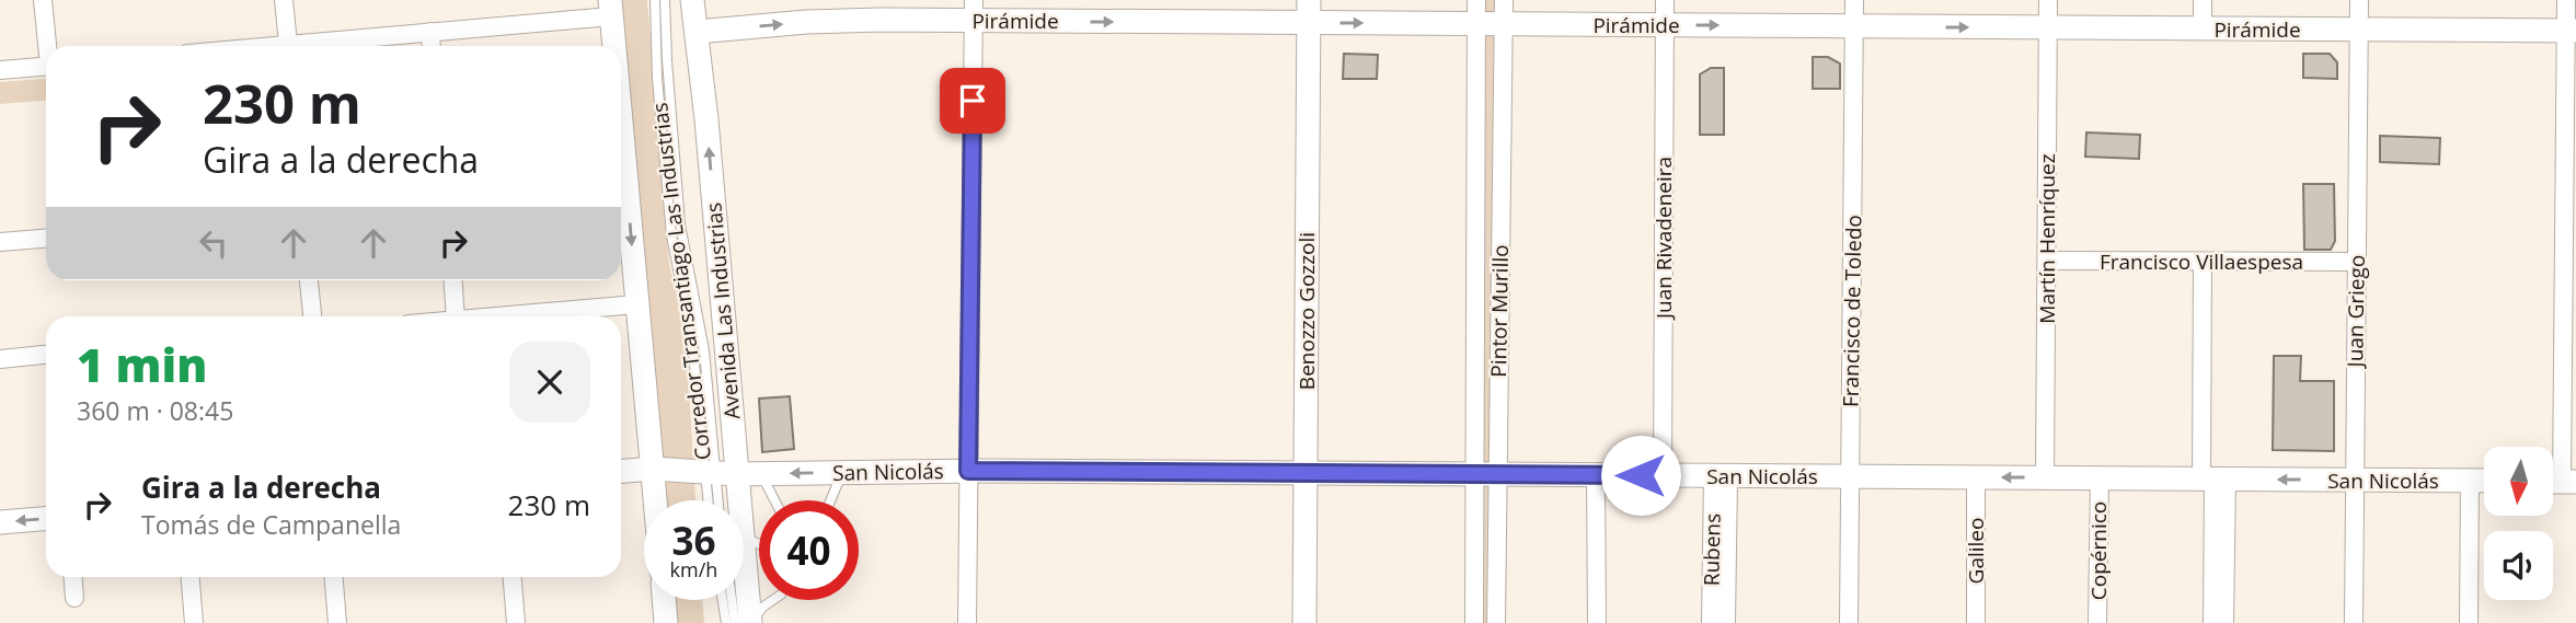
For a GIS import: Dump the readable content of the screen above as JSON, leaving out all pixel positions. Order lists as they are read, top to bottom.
{
  "streets": {
    "street": [
      "Pirámide",
      "Juan Rivadeneira",
      "Martín Henríquez",
      "Francisco Villaespesa",
      "Avenida Las Industrias",
      "Benozzo Gozzoli",
      "Pintor Murillo",
      "Francisco de Toledo",
      "Juan Griego",
      "San Nicolás",
      "Rubens",
      "Galileo",
      "Copérnico"
    ],
    "lane": ["Corredor Transantiago Las Industrias"]
  },
  "crossings": [
    ["Pirámide", "Juan Rivadeneira"],
    ["Pirámide", "Martín Henríquez"],
    ["Pirámide", "Avenida Las Industrias"],
    ["Pirámide", "Benozzo Gozzoli"],
    ["Pirámide", "Pintor Murillo"],
    ["Pirámide", "Francisco de Toledo"],
    ["Pirámide", "Juan Griego"],
    ["Juan Rivadeneira", "San Nicolás"],
    ["Martín Henríquez", "Francisco Villaespesa"],
    ["Martín Henríquez", "San Nicolás"],
    ["Francisco Villaespesa", "Juan Griego"],
    ["Corredor Transantiago Las Industrias", "Avenida Las Industrias"],
    ["Corredor Transantiago Las Industrias", "San Nicolás"],
    ["Avenida Las Industrias", "San Nicolás"],
    ["Benozzo Gozzoli", "San Nicolás"],
    ["Pintor Murillo", "San Nicolás"],
    ["Francisco de Toledo", "San Nicolás"],
    ["Juan Griego", "San Nicolás"],
    ["San Nicolás", "Rubens"],
    ["San Nicolás", "Galileo"],
    ["San Nicolás", "Copérnico"]
  ],
  "one_way": ["Pirámide"],
  "north": "bottom",
  "page": {
    "turn": ["230 m", "Gira a la derecha"],
    "heading": ["1 min", "360 m · 08:45"],
    "list": [
      {
        "name": "Gira a la derecha",
        "note": "Tomás de Campanella",
        "value": "230 m"
      }
    ],
    "speed": "36 km/h",
    "limit": "40"
  }
}
